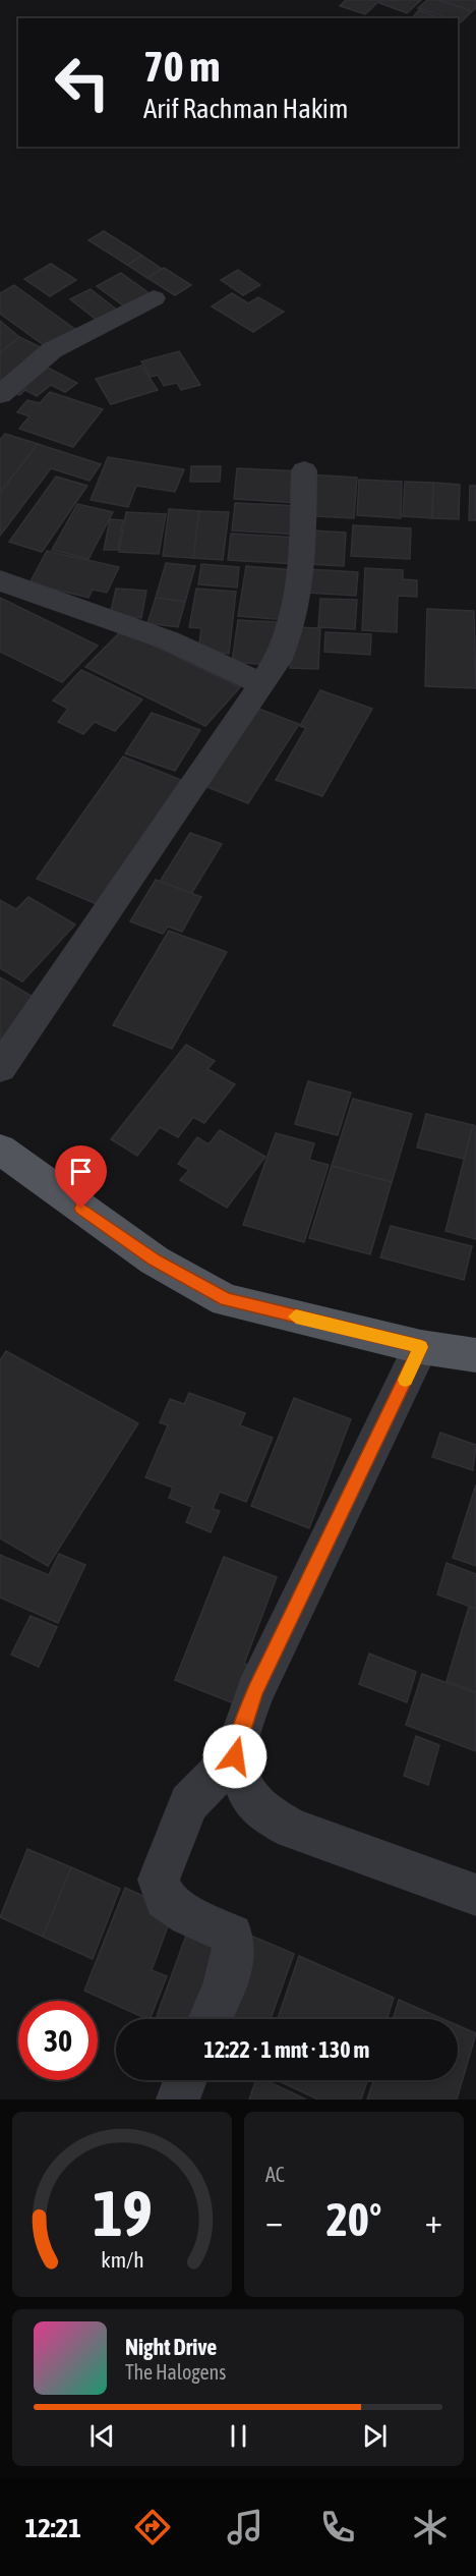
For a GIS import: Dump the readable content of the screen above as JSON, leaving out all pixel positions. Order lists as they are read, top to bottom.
{
  "page": {
    "turn": ["70 m", "Arif Rachman Hakim"],
    "limit": "30",
    "trip": "12:22 · 1 mnt · 130 m",
    "tile": "AC",
    "heat": ["−", "20°", "+"],
    "song": ["Night Drive", "The Halogens"],
    "tabs": "12:21",
    "gauge": ["19", "km/h"]
  }
}
